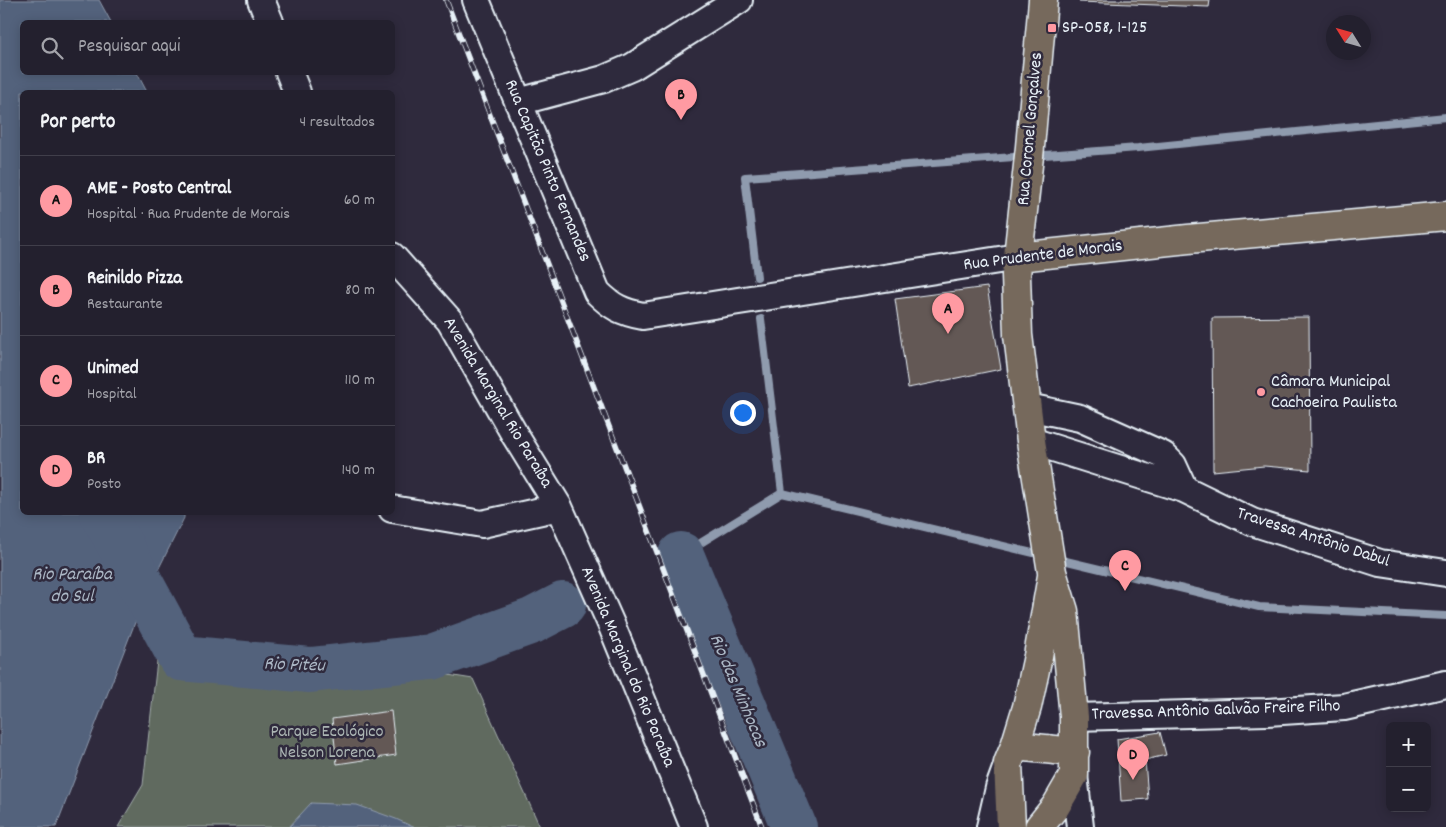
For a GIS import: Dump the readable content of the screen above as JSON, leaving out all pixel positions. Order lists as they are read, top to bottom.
{
  "streets": {
    "main road": ["Rua Coronel Gonçalves", "Rua Prudente de Morais"],
    "street": [
      "Rua Capitão Pinto Fernandes",
      "Avenida Marginal Rio Paraíba",
      "Travessa Antônio Dabul",
      "Avenida Marginal do Rio Paraíba",
      "Travessa Antônio Galvão Freire Filho"
    ]
  },
  "crossings": [
    ["Rua Coronel Gonçalves", "Rua Prudente de Morais"],
    ["Rua Coronel Gonçalves", "Travessa Antônio Dabul"],
    ["Rua Capitão Pinto Fernandes", "Rua Prudente de Morais"],
    ["Avenida Marginal Rio Paraíba", "Avenida Marginal do Rio Paraíba"]
  ],
  "water": ["Rio Paraíba do Sul", "Rio Pitéu", "Rio das Minhocas"],
  "parks": ["Parque Ecológico Nelson Lorena"],
  "places": {
    "transit": ["SP-058, 1-125"],
    "other": ["Câmara Municipal Cachoeira Paulista"]
  },
  "north": "top left",
  "page": {
    "search": "Pesquisar aqui",
    "pins": [
      "B",
      "A",
      "C",
      "D"
    ],
    "heading": ["Por perto", "4 resultados"],
    "list": [
      {
        "mark": "A",
        "name": "AME - Posto Central",
        "note": "Hospital · Rua Prudente de Morais",
        "value": "60 m"
      },
      {
        "mark": "B",
        "name": "Reinildo Pizza",
        "note": "Restaurante",
        "value": "80 m"
      },
      {
        "mark": "C",
        "name": "Unimed",
        "note": "Hospital",
        "value": "110 m"
      },
      {
        "mark": "D",
        "name": "BR",
        "note": "Posto",
        "value": "140 m"
      }
    ],
    "map_buttons": ["+", "−"]
  }
}
